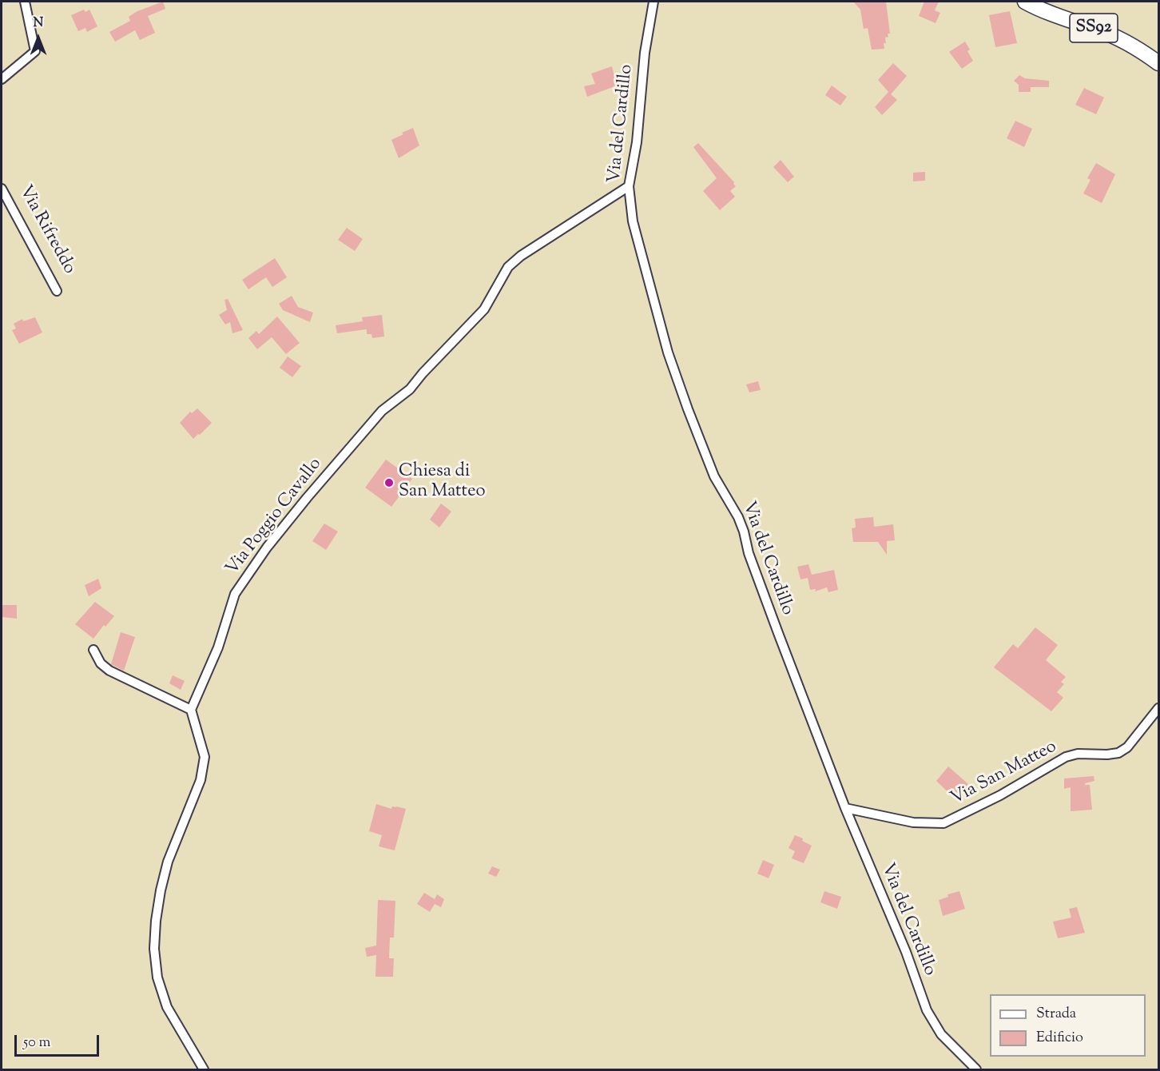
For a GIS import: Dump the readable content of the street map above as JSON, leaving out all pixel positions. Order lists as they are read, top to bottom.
{
  "streets": {
    "main road": ["SS92"],
    "street": [
      "Via del Cardillo",
      "Via Rifreddo",
      "Via Poggio Cavallo",
      "Via San Matteo"
    ]
  },
  "crossings": [
    ["Via del Cardillo", "Via Poggio Cavallo"],
    ["Via del Cardillo", "Via San Matteo"]
  ],
  "places": ["Chiesa di San Matteo"],
  "legend": ["Strada", "Edificio"],
  "scale_bar": "50 m",
  "north": "top"
}
